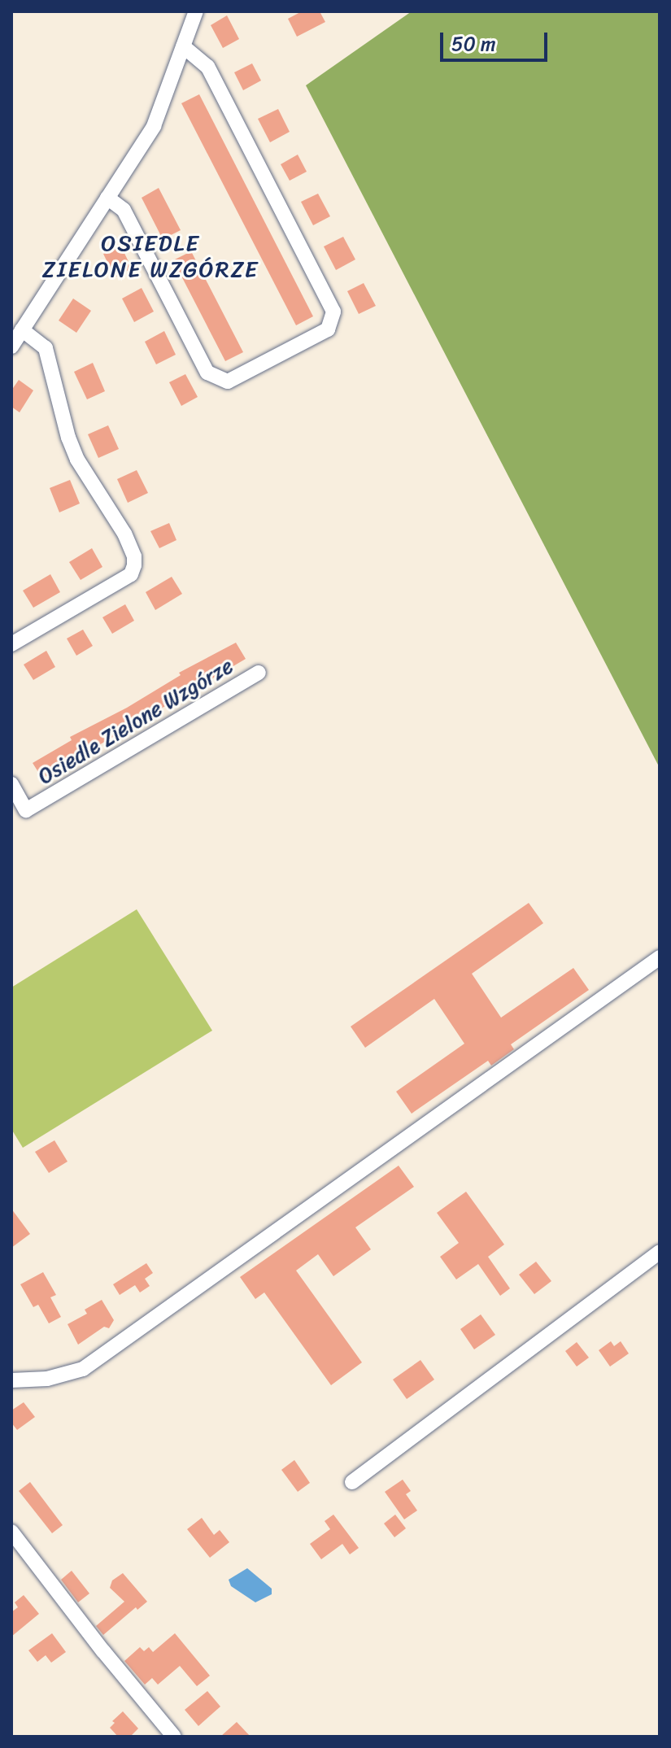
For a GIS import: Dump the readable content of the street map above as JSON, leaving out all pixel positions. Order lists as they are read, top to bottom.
{
  "streets": {
    "street": ["Osiedle Zielone Wzgórze"]
  },
  "districts": ["OSIEDLE ZIELONE WZGÓRZE"],
  "scale_bar": "50 m"
}
